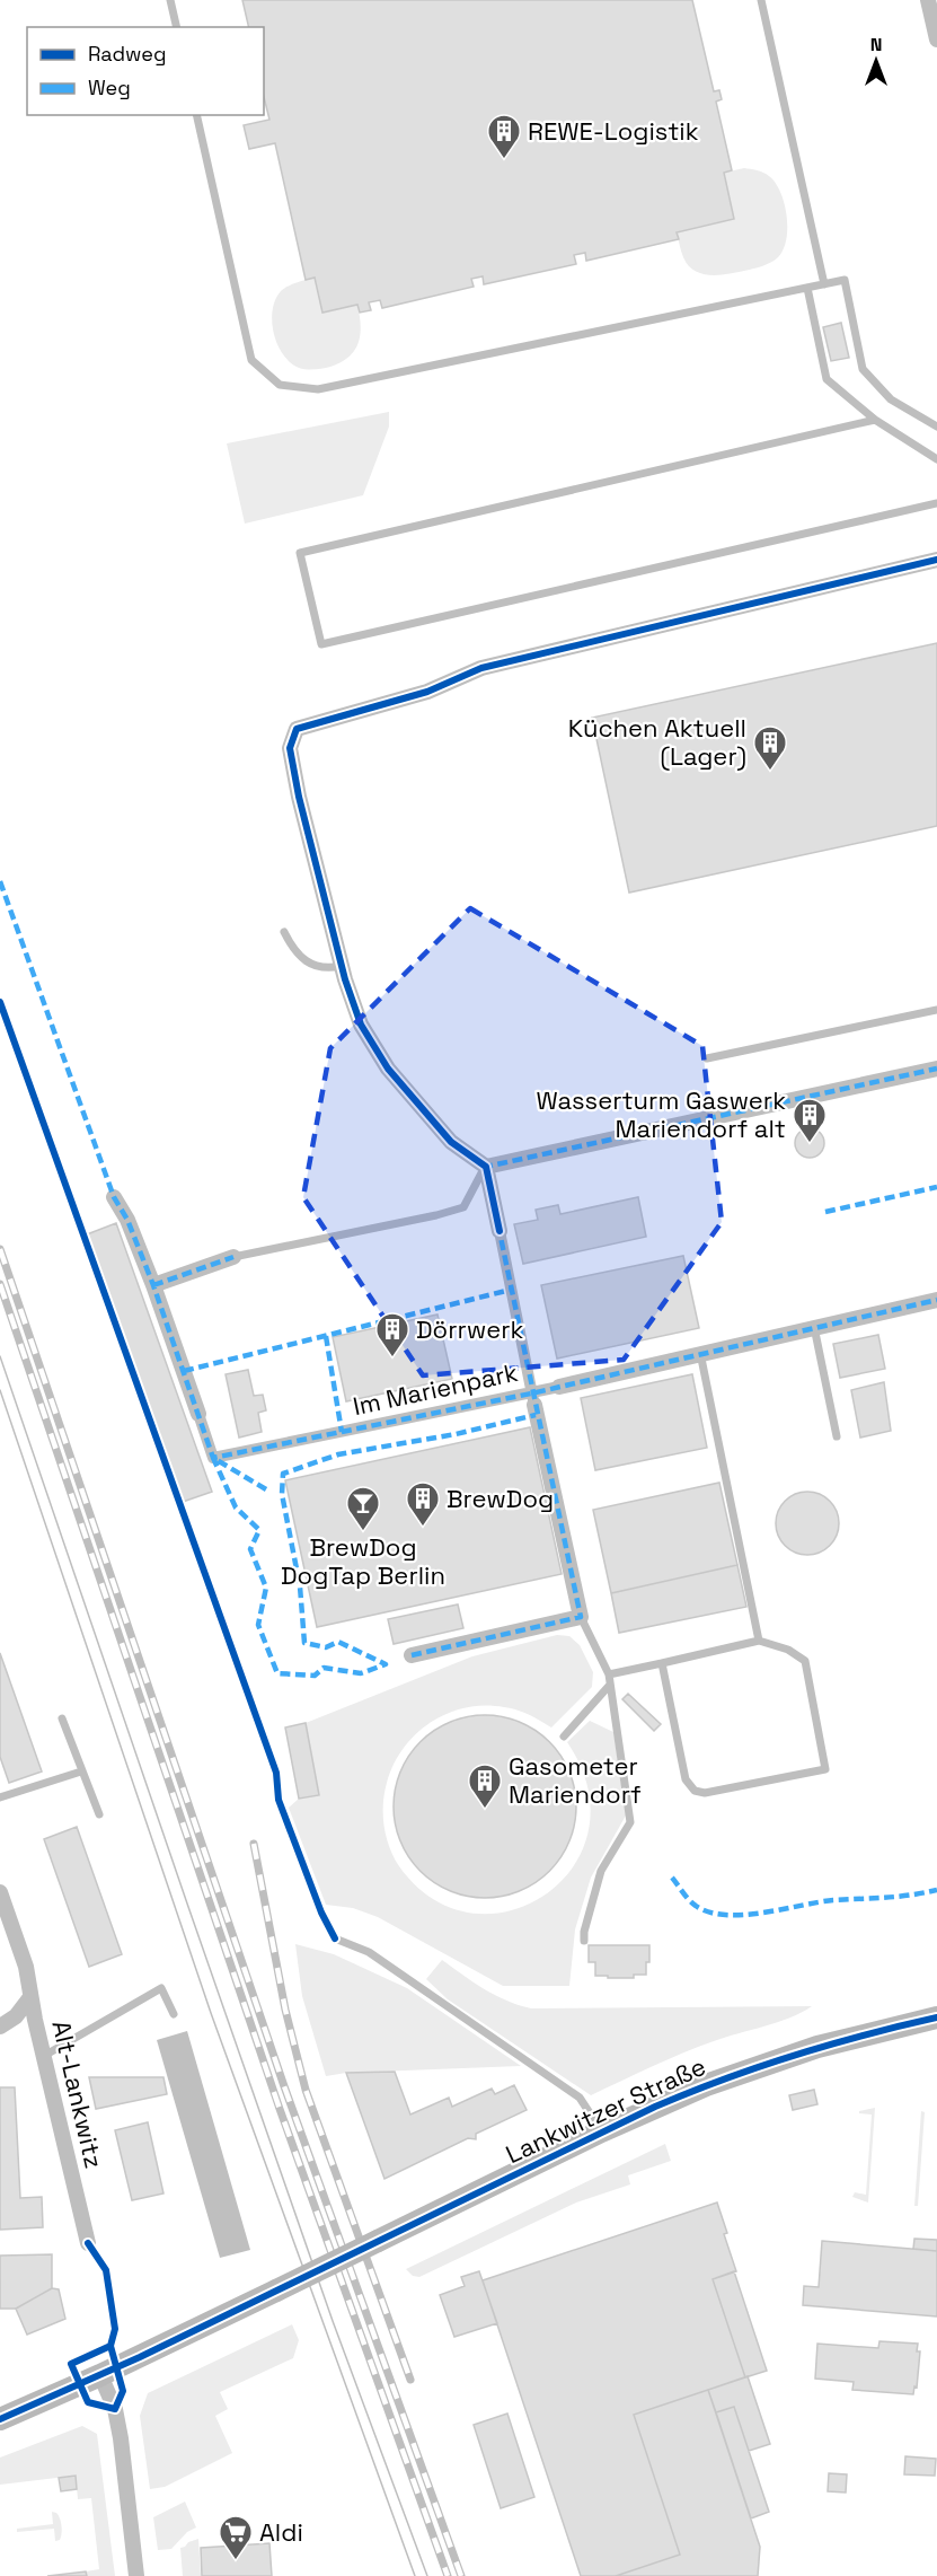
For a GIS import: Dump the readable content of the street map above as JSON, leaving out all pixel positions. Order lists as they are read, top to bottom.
{
  "streets": {
    "main road": ["Lankwitzer Straße"],
    "street": ["Im Marienpark", "Alt-Lankwitz"]
  },
  "places": {
    "building": [
      "REWE-Logistik",
      "Küchen Aktuell (Lager)",
      "Wasserturm Gaswerk Mariendorf alt",
      "Dörrwerk",
      "BrewDog",
      "Gasometer Mariendorf"
    ],
    "bar": ["BrewDog DogTap Berlin"],
    "supermarket": ["Aldi"]
  },
  "legend": ["Radweg", "Weg"],
  "north": "top"
}
